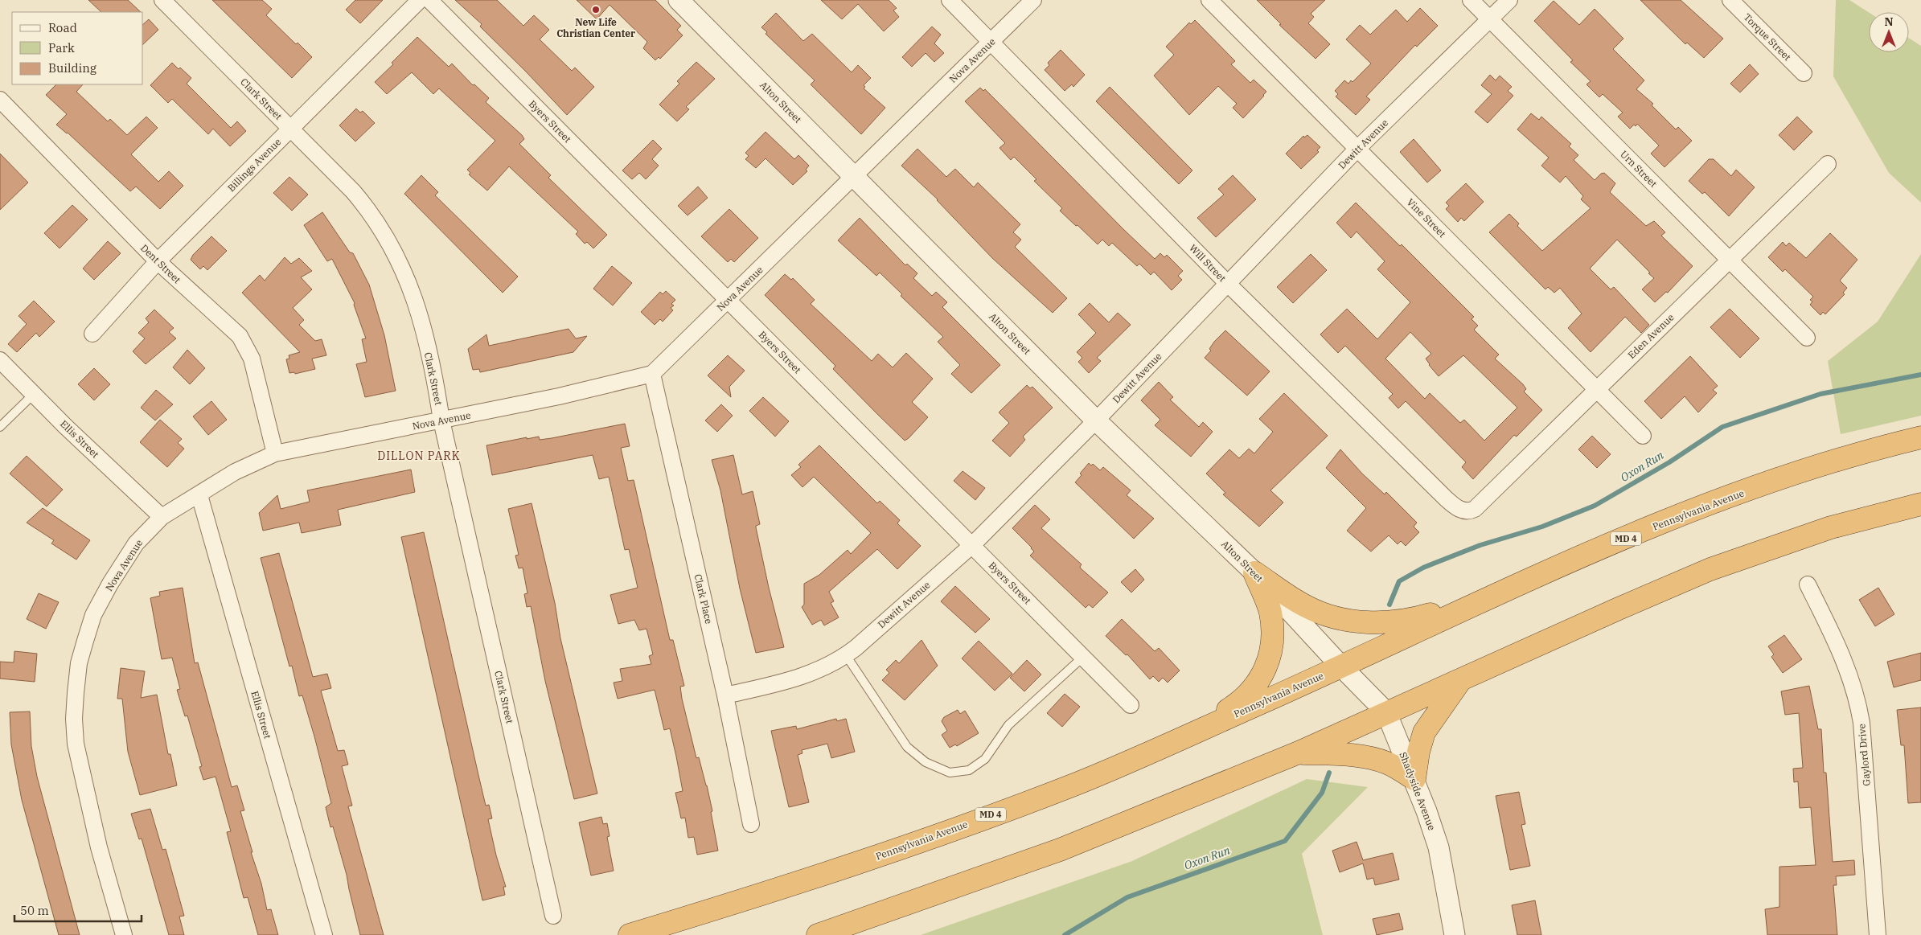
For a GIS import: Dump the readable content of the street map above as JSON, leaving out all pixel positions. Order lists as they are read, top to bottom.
{
  "streets": {
    "highway": ["Pennsylvania Avenue", "MD 4"],
    "street": [
      "Torque Street",
      "Nova Avenue",
      "Clark Street",
      "Alton Street",
      "Byers Street",
      "Dewitt Avenue",
      "Billings Avenue",
      "Urn Street",
      "Vine Street",
      "Will Street",
      "Dent Street",
      "Eden Avenue",
      "Ellis Street",
      "Clark Place",
      "Gaylord Drive",
      "Shadyside Avenue"
    ]
  },
  "crossings": [
    ["Nova Avenue", "Clark Street"],
    ["Nova Avenue", "Alton Street"],
    ["Nova Avenue", "Byers Street"],
    ["Nova Avenue", "Will Street"],
    ["Nova Avenue", "Dent Street"],
    ["Nova Avenue", "Ellis Street"],
    ["Nova Avenue", "Clark Place"],
    ["Clark Street", "Billings Avenue"],
    ["Alton Street", "Dewitt Avenue"],
    ["Alton Street", "Pennsylvania Avenue"],
    ["Alton Street", "Shadyside Avenue"],
    ["Byers Street", "Dewitt Avenue"],
    ["Dewitt Avenue", "Urn Street"],
    ["Dewitt Avenue", "Vine Street"],
    ["Dewitt Avenue", "Will Street"],
    ["Dewitt Avenue", "Clark Place"],
    ["Billings Avenue", "Dent Street"],
    ["Urn Street", "Eden Avenue"],
    ["Vine Street", "Eden Avenue"],
    ["Will Street", "Eden Avenue"],
    ["Pennsylvania Avenue", "Shadyside Avenue"]
  ],
  "districts": ["DILLON PARK"],
  "water": ["Oxon Run"],
  "places": ["New Life Christian Center"],
  "legend": ["Road", "Park", "Building"],
  "scale_bar": "50 m",
  "north": "top"
}
